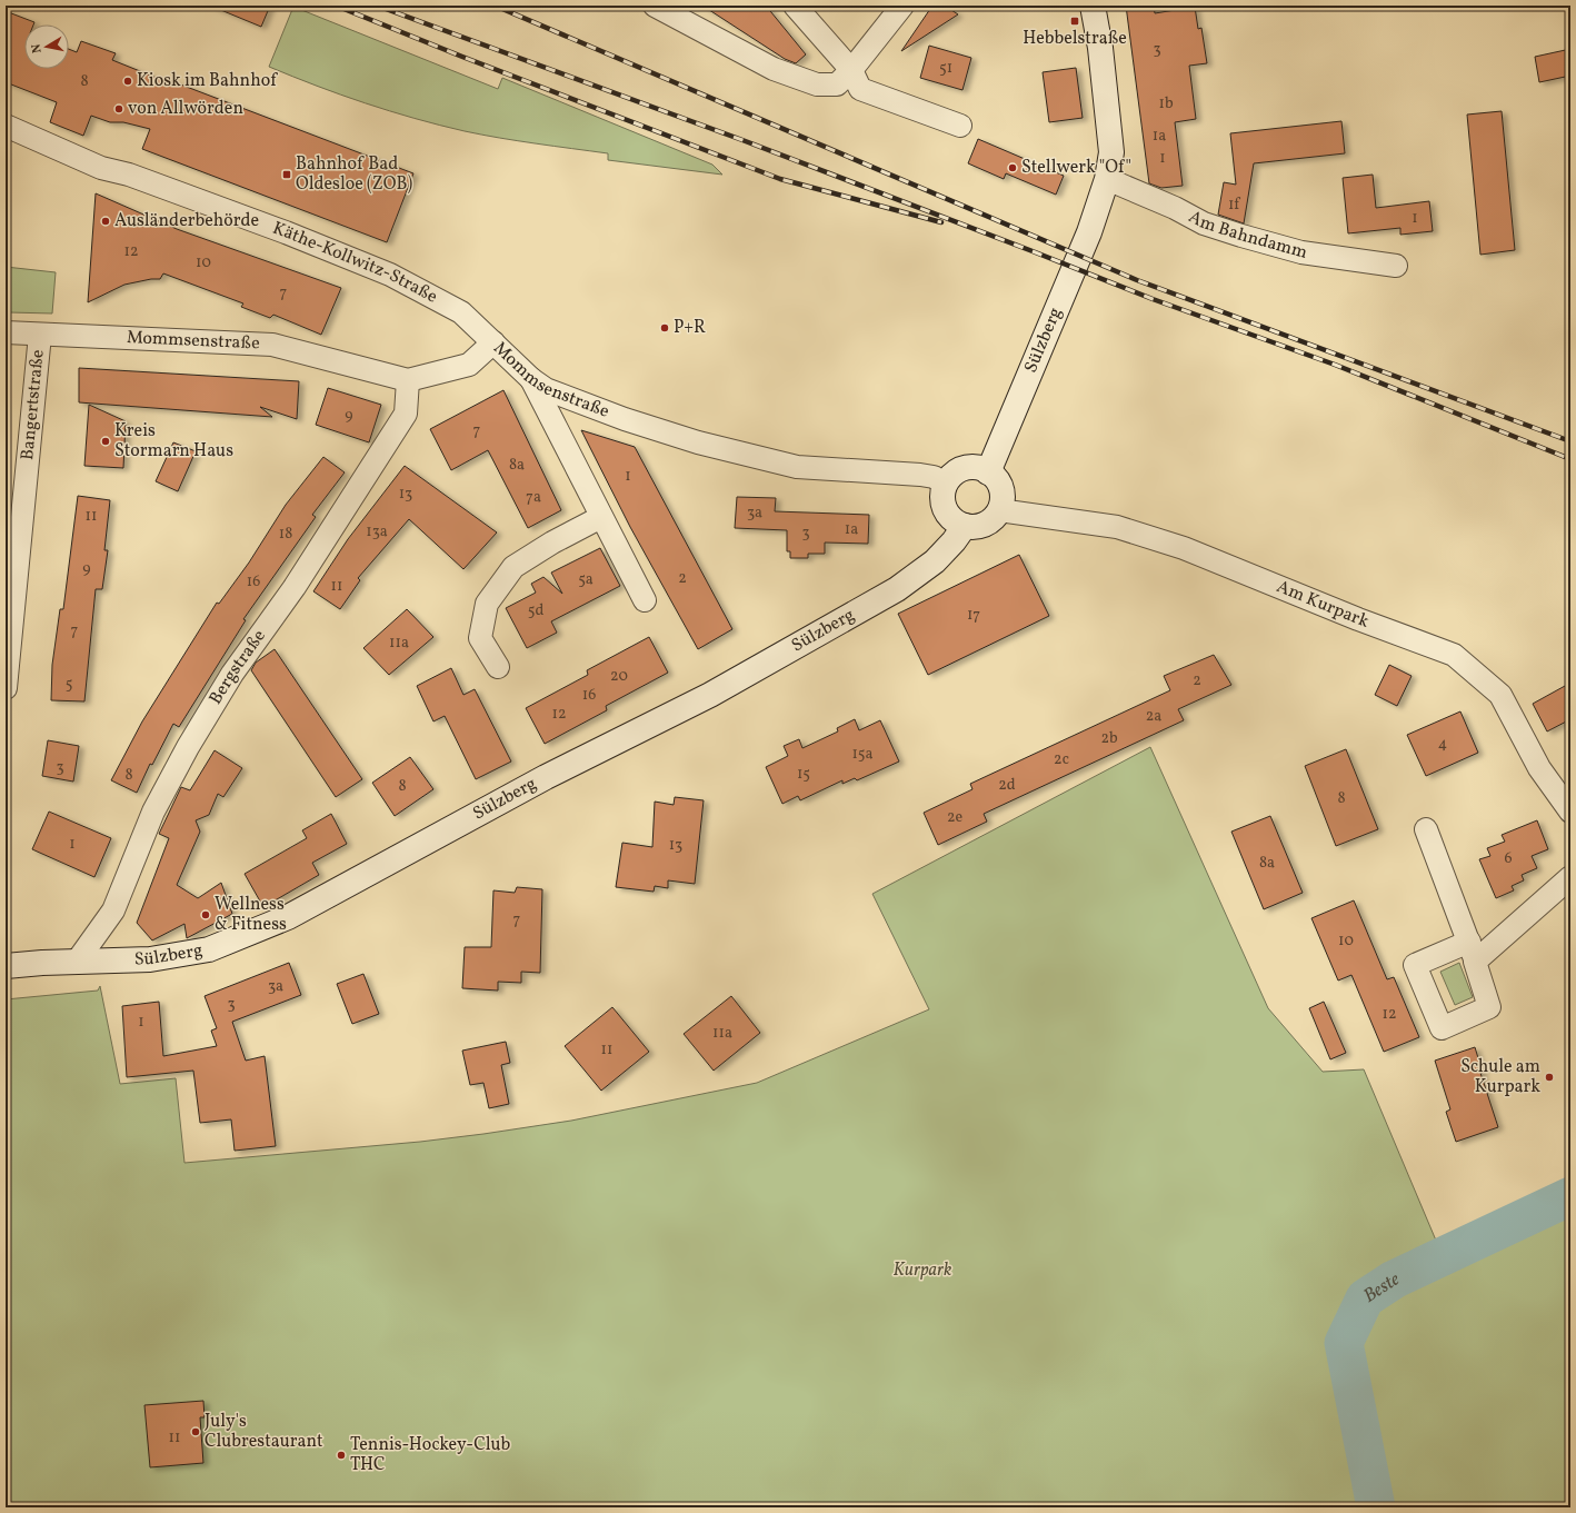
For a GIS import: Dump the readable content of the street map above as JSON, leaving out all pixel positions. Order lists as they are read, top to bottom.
{
  "streets": {
    "street": [
      "Am Bahndamm",
      "Käthe-Kollwitz-Straße",
      "Sülzberg",
      "Mommsenstraße",
      "Bangertstraße",
      "Am Kurpark",
      "Bergstraße"
    ]
  },
  "crossings": [
    ["Am Bahndamm", "Sülzberg"],
    ["Käthe-Kollwitz-Straße", "Mommsenstraße"],
    ["Sülzberg", "Mommsenstraße"],
    ["Sülzberg", "Am Kurpark"],
    ["Sülzberg", "Bergstraße"],
    ["Mommsenstraße", "Bangertstraße"],
    ["Mommsenstraße", "Am Kurpark"],
    ["Mommsenstraße", "Bergstraße"]
  ],
  "water": ["Beste"],
  "parks": ["Kurpark"],
  "places": {
    "transit": ["Hebbelstraße", "Bahnhof Bad Oldesloe (ZOB)"],
    "other": [
      "Kiosk im Bahnhof",
      "von Allwörden",
      "Stellwerk \"Of\"",
      "Ausländerbehörde",
      "P+R",
      "Kreis Stormarn Haus",
      "Wellness & Fitness",
      "Schule am Kurpark",
      "July's Clubrestaurant",
      "Tennis-Hockey-Club THC"
    ]
  },
  "house_numbers": [
    "3",
    "51",
    "8",
    "1b",
    "1a",
    "1",
    "1f",
    "1",
    "12",
    "10",
    "7",
    "9",
    "7",
    "8a",
    "1",
    "13",
    "7a",
    "3a",
    "11",
    "1a",
    "13a",
    "3",
    "18",
    "9",
    "2",
    "5a",
    "16",
    "11",
    "5d",
    "17",
    "7",
    "11a",
    "20",
    "2",
    "5",
    "16",
    "12",
    "2a",
    "2b",
    "4",
    "15a",
    "2c",
    "3",
    "15",
    "8",
    "2d",
    "8",
    "8",
    "2e",
    "1",
    "13",
    "6",
    "8a",
    "7",
    "10",
    "3a",
    "3",
    "12",
    "1",
    "11a",
    "11",
    "11"
  ],
  "north": "left"
}
